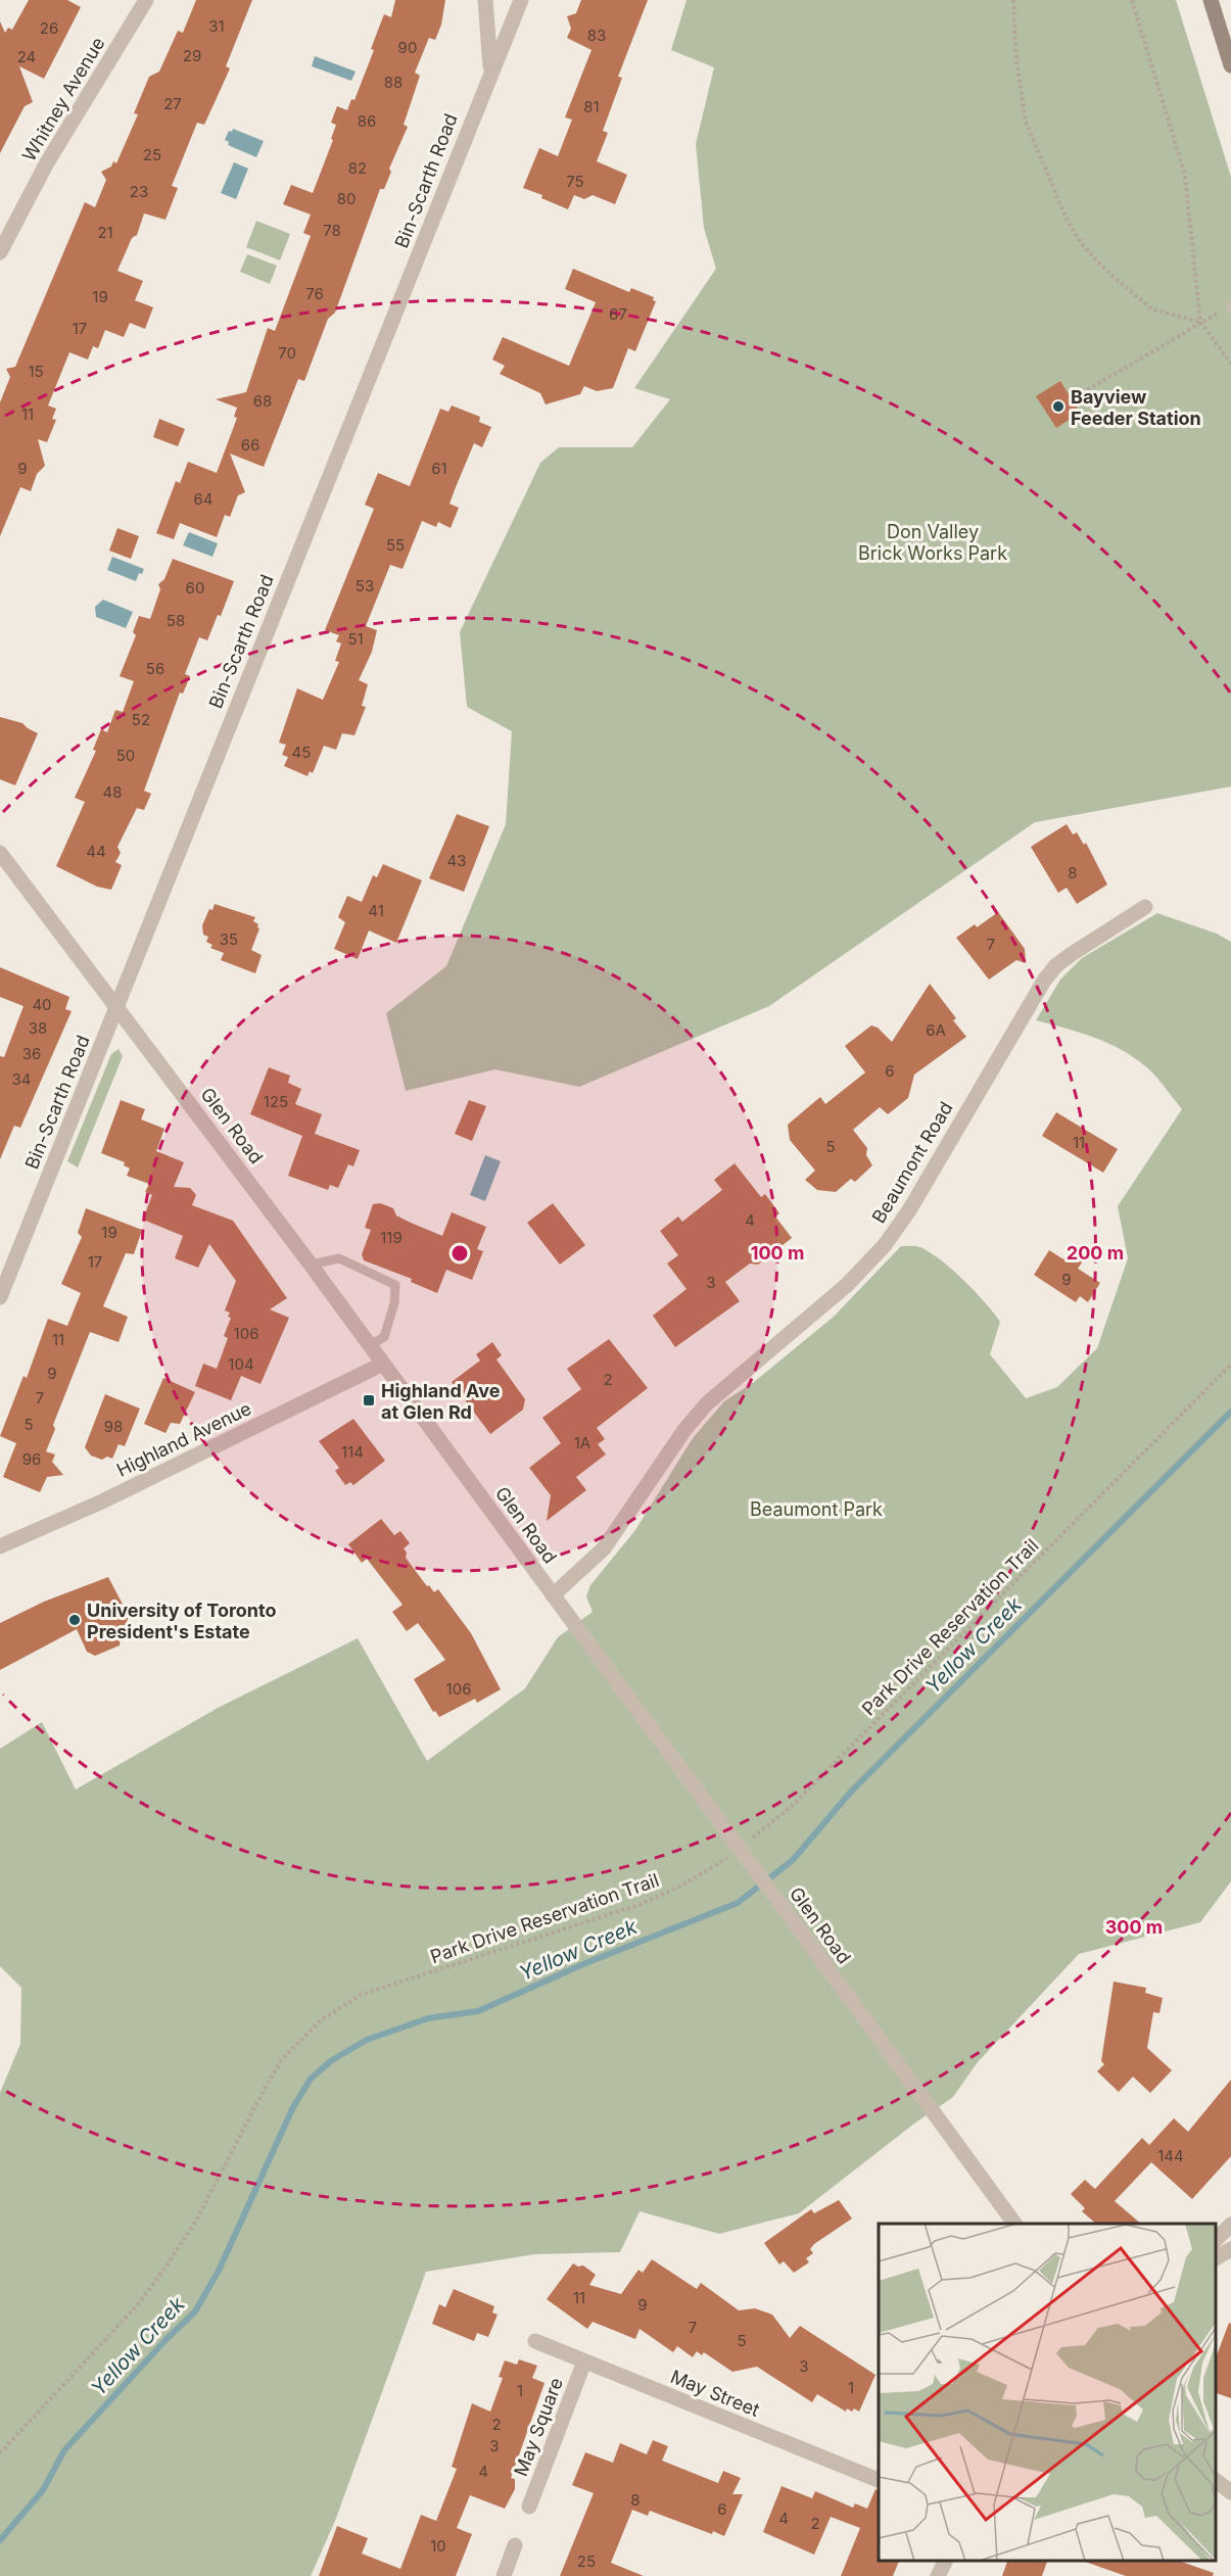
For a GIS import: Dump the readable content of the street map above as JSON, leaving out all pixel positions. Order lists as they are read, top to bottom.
{
  "streets": {
    "street": [
      "Whitney Avenue",
      "Bin-Scarth Road",
      "Glen Road",
      "Beaumont Road",
      "Highland Avenue",
      "May Street",
      "May Square"
    ],
    "path": ["Park Drive Reservation Trail"]
  },
  "crossings": [
    ["Bin-Scarth Road", "Glen Road"],
    ["Glen Road", "Beaumont Road"],
    ["Glen Road", "Highland Avenue"],
    ["May Street", "May Square"]
  ],
  "water": ["Yellow Creek"],
  "parks": ["Don Valley Brick Works Park", "Beaumont Park"],
  "places": {
    "other": ["Bayview Feeder Station", "University of Toronto President's Estate"],
    "transit": ["Highland Ave at Glen Rd"]
  },
  "house_numbers": [
    "31",
    "26",
    "83",
    "90",
    "29",
    "24",
    "88",
    "27",
    "81",
    "86",
    "25",
    "82",
    "75",
    "23",
    "80",
    "78",
    "21",
    "76",
    "19",
    "67",
    "17",
    "70",
    "15",
    "68",
    "11",
    "66",
    "9",
    "61",
    "64",
    "55",
    "53",
    "60",
    "58",
    "51",
    "56",
    "52",
    "45",
    "50",
    "48",
    "44",
    "43",
    "8",
    "41",
    "35",
    "7",
    "40",
    "38",
    "6A",
    "36",
    "6",
    "34",
    "125",
    "11",
    "5",
    "4",
    "19",
    "119",
    "17",
    "9",
    "3",
    "106",
    "11",
    "104",
    "9",
    "2",
    "7",
    "5",
    "98",
    "1A",
    "114",
    "96",
    "106",
    "144",
    "11",
    "9",
    "7",
    "5",
    "3",
    "1",
    "1",
    "2",
    "3",
    "4",
    "8",
    "6",
    "4",
    "2",
    "10",
    "25"
  ],
  "rings": ["100 m", "200 m", "300 m"]
}
